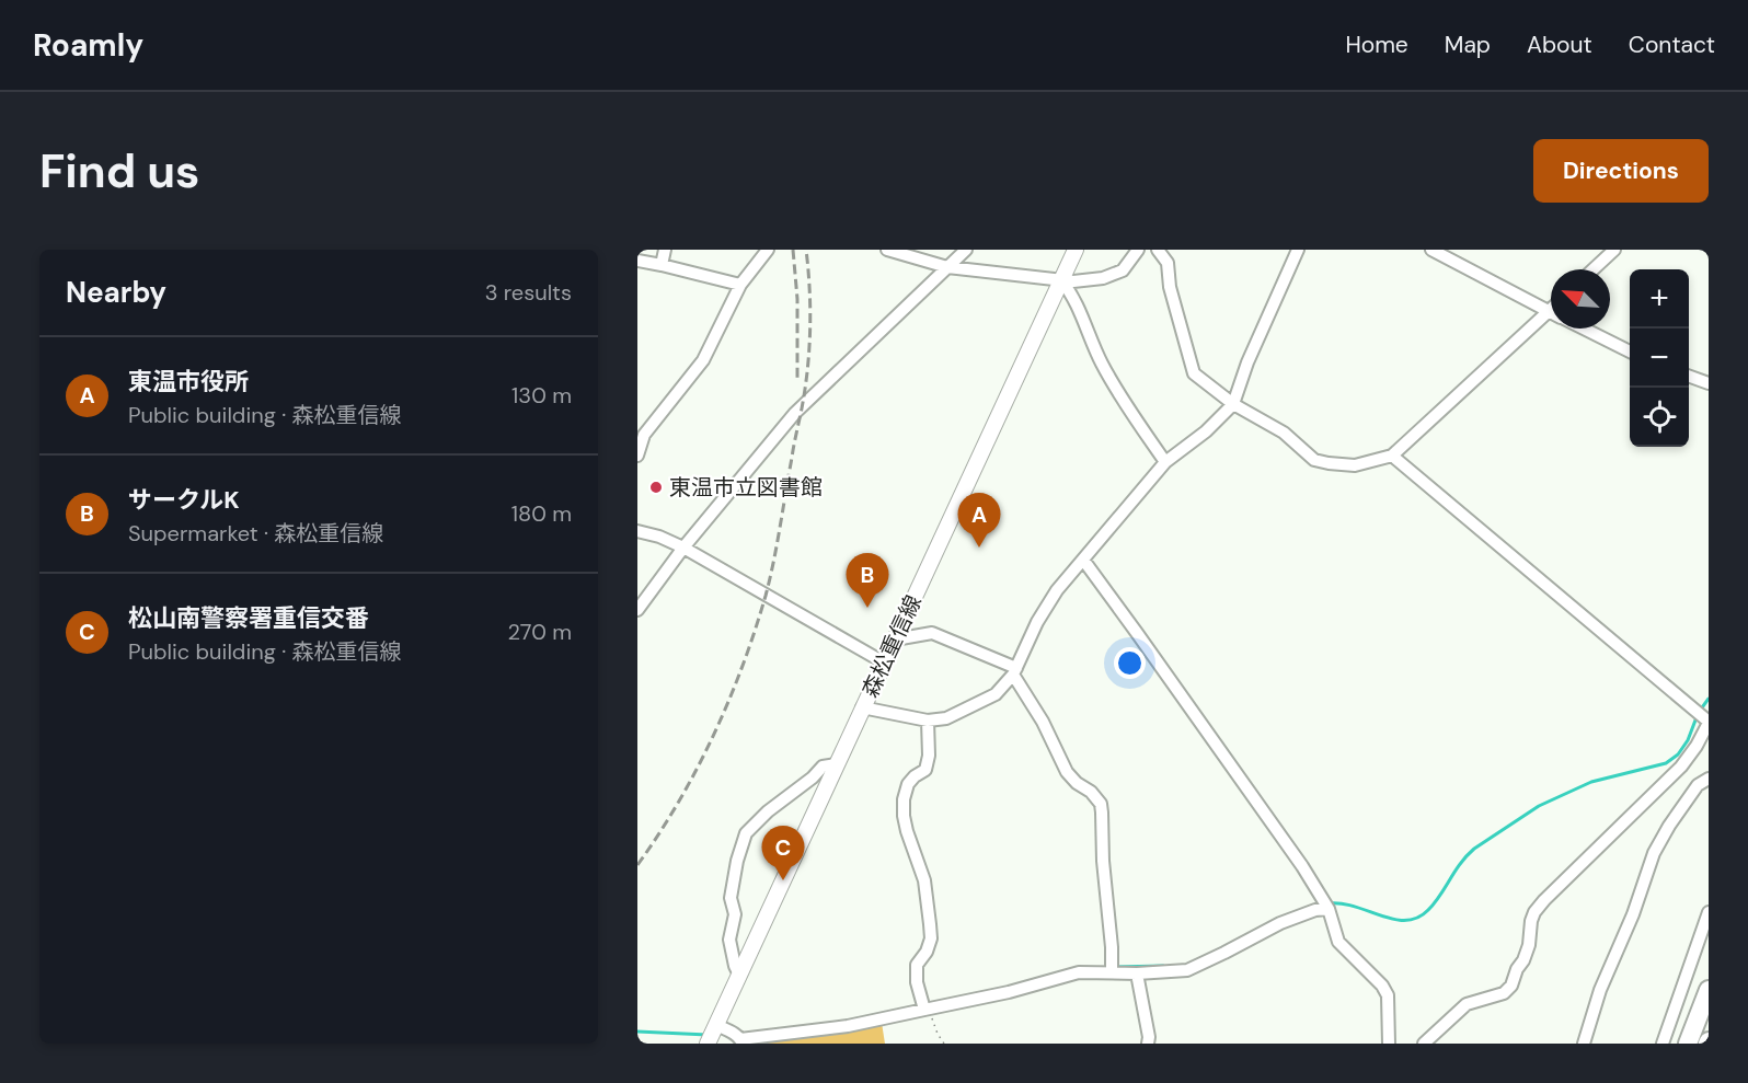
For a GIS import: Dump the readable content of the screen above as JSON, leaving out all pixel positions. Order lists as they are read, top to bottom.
{
  "streets": {
    "main road": ["森松重信線"]
  },
  "places": ["東温市立図書館"],
  "north": "top left",
  "page": {
    "header": "Roamly",
    "nav": [
      "Home",
      "Map",
      "About",
      "Contact"
    ],
    "buttons": "Directions",
    "title": "Find us",
    "heading": ["Nearby", "3 results"],
    "map_buttons": ["+", "−"],
    "list": [
      {
        "mark": "A",
        "name": "東温市役所",
        "note": "Public building · 森松重信線",
        "value": "130 m"
      },
      {
        "mark": "B",
        "name": "サークルK",
        "note": "Supermarket · 森松重信線",
        "value": "180 m"
      },
      {
        "mark": "C",
        "name": "松山南警察署重信交番",
        "note": "Public building · 森松重信線",
        "value": "270 m"
      }
    ],
    "pins": ["A", "B", "C"]
  }
}
